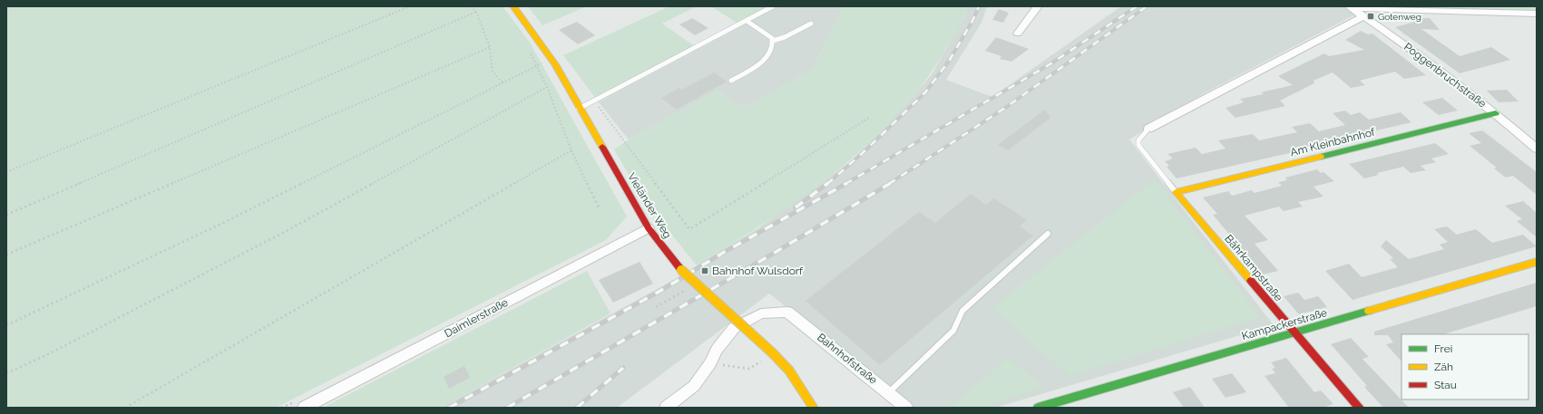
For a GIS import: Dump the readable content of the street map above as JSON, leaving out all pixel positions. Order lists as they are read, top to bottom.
{
  "streets": {
    "street": [
      "Poggenbruchstraße",
      "Am Kleinbahnhof",
      "Vieländer Weg",
      "Bährkampstraße",
      "Daimlerstraße",
      "Kampackerstraße",
      "Bahnhofstraße"
    ]
  },
  "crossings": [
    ["Poggenbruchstraße", "Am Kleinbahnhof"],
    ["Am Kleinbahnhof", "Bährkampstraße"],
    ["Vieländer Weg", "Daimlerstraße"],
    ["Bährkampstraße", "Kampackerstraße"]
  ],
  "places": {
    "transit": ["Gotenweg", "Bahnhof Wulsdorf"]
  },
  "legend": ["Frei", "Zäh", "Stau"]
}
